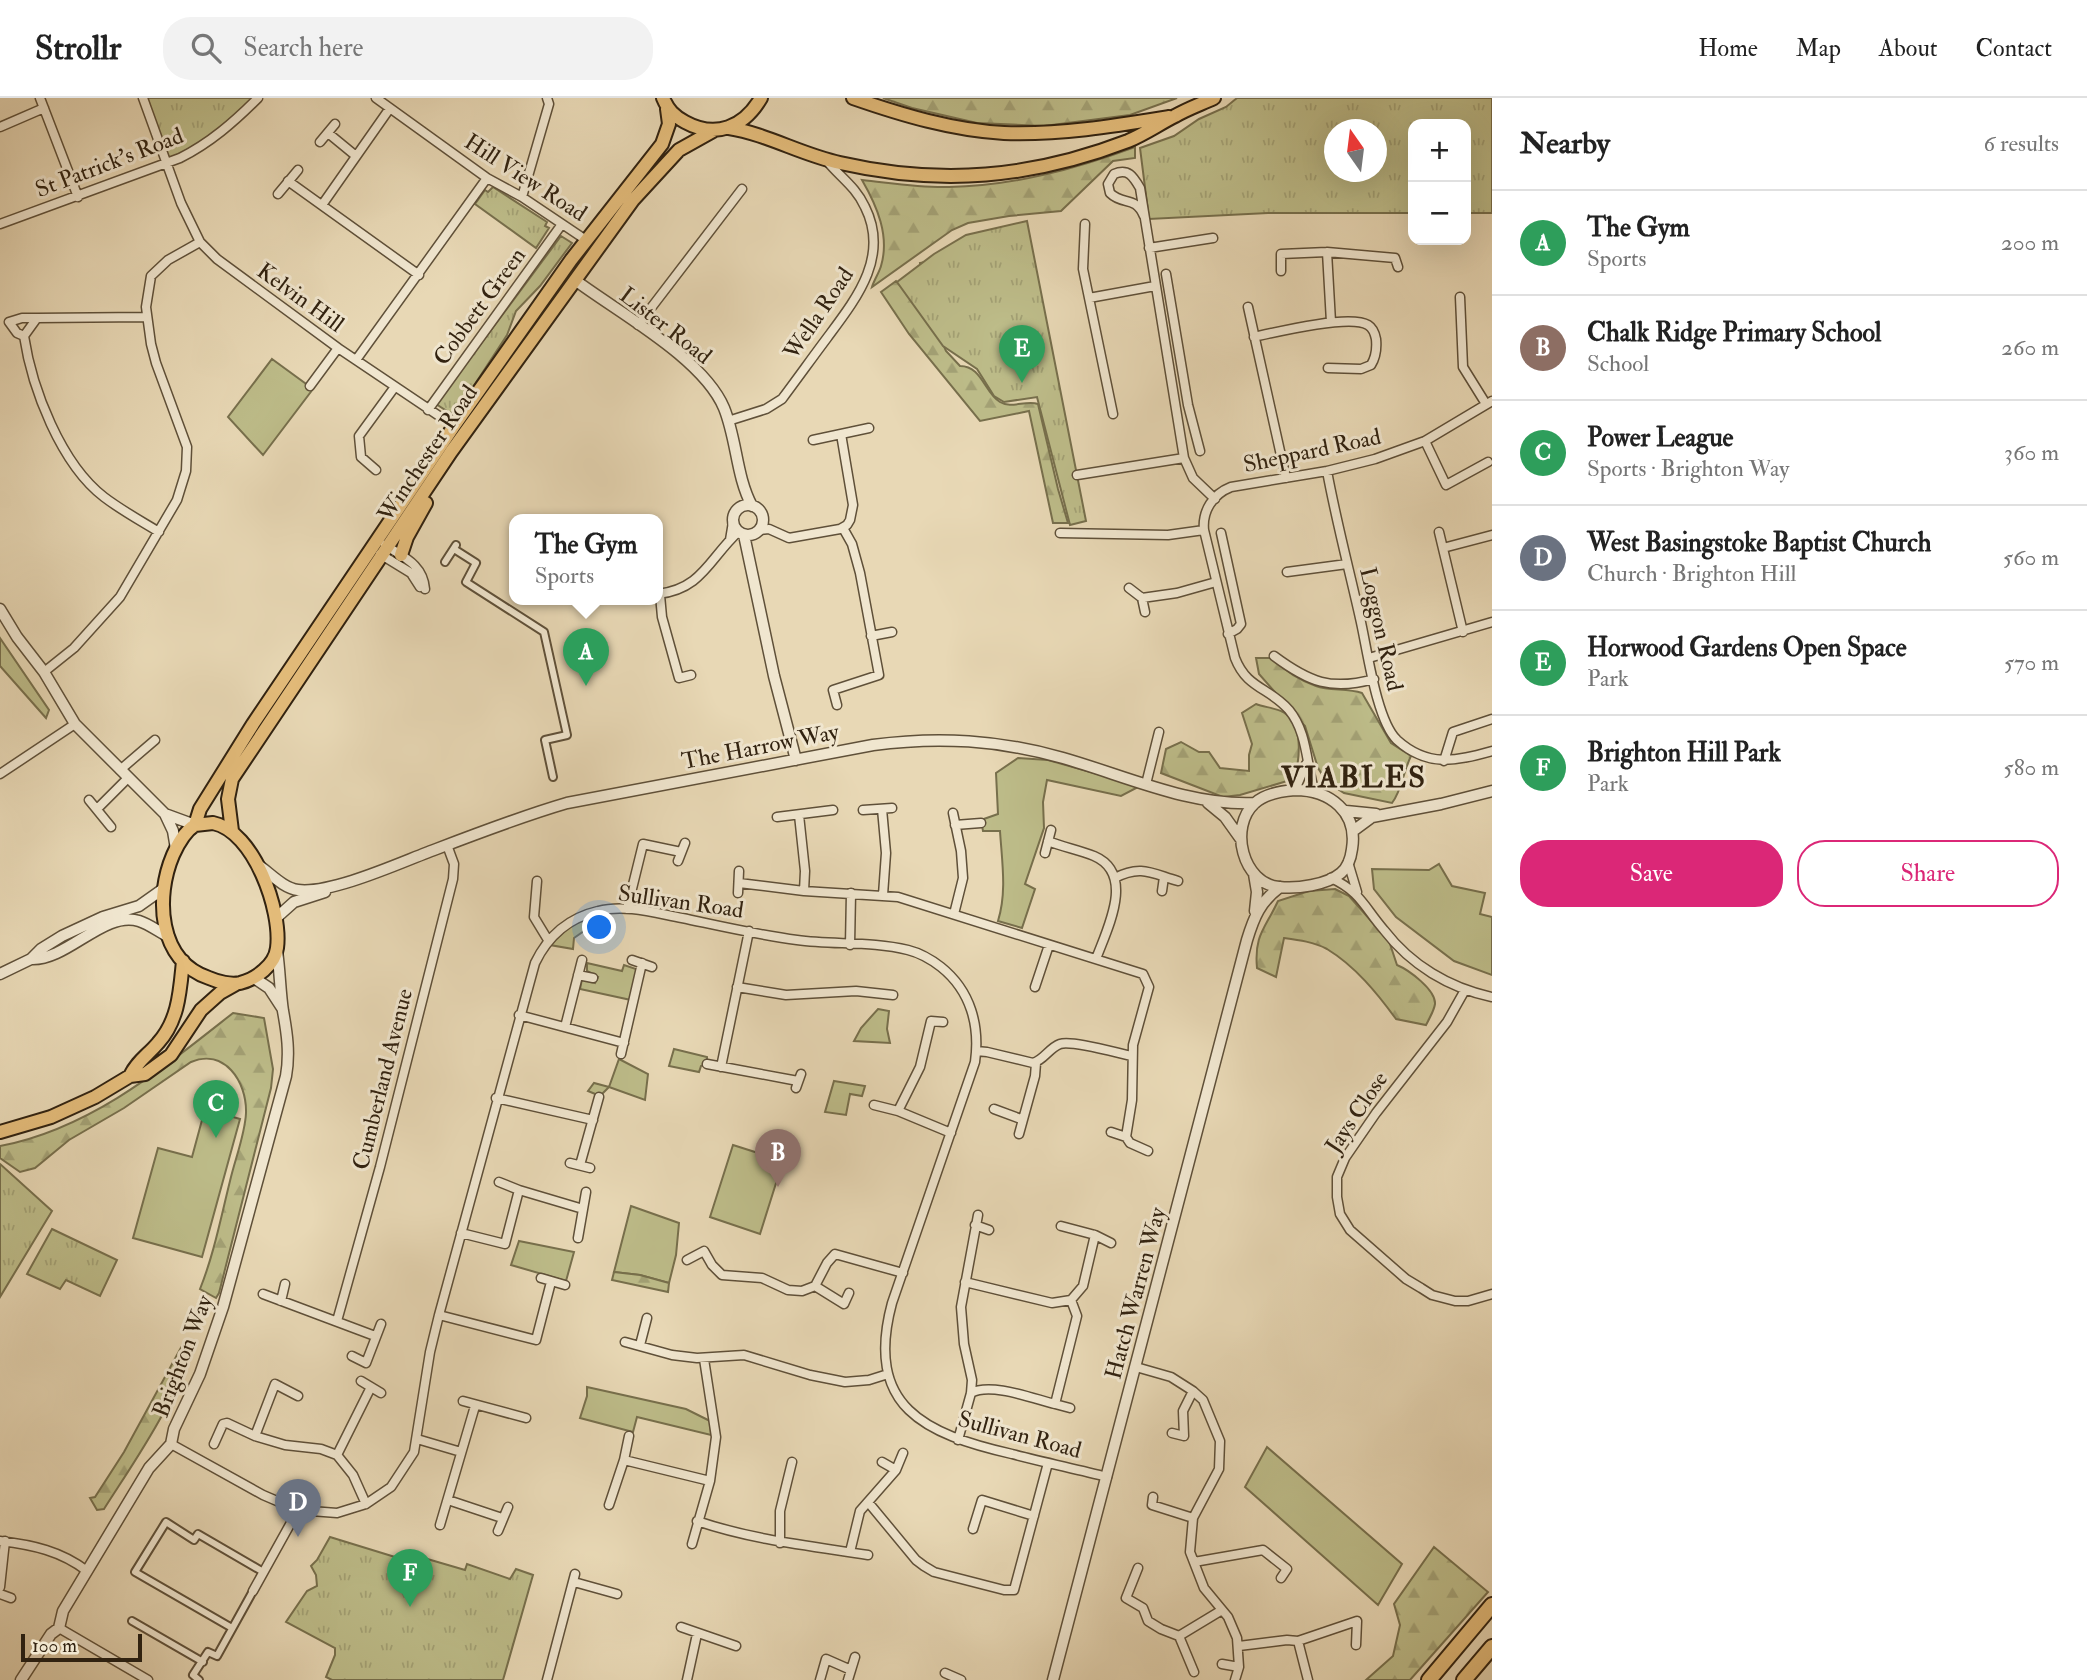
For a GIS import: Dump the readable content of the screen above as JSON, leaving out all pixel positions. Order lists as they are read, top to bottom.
{
  "streets": {
    "main road": ["Winchester Road"],
    "street": [
      "St Patrick's Road",
      "Hill View Road",
      "Kelvin Hill",
      "Cobbett Green",
      "Wella Road",
      "Lister Road",
      "Sheppard Road",
      "Loggon Road",
      "The Harrow Way",
      "Sullivan Road",
      "Cumberland Avenue",
      "Jays Close",
      "Hatch Warren Way",
      "Brighton Way"
    ]
  },
  "crossings": [
    ["St Patrick's Road", "Kelvin Hill"],
    ["Hill View Road", "Cobbett Green"],
    ["Hill View Road", "Winchester Road"],
    ["Kelvin Hill", "Cobbett Green"],
    ["Kelvin Hill", "Winchester Road"],
    ["Wella Road", "Lister Road"],
    ["Lister Road", "Winchester Road"],
    ["Sheppard Road", "Loggon Road"],
    ["Winchester Road", "The Harrow Way"],
    ["Winchester Road", "Brighton Way"],
    ["The Harrow Way", "Cumberland Avenue"],
    ["The Harrow Way", "Hatch Warren Way"],
    ["The Harrow Way", "Brighton Way"],
    ["Sullivan Road", "Hatch Warren Way"],
    ["Sullivan Road", "Brighton Way"]
  ],
  "districts": ["VIABLES"],
  "scale_bar": "100 m",
  "north": "top",
  "page": {
    "header": "Strollr",
    "search": "Search here",
    "nav": [
      "Home",
      "Map",
      "About",
      "Contact"
    ],
    "heading": ["Nearby", "6 results"],
    "map_buttons": ["+", "−"],
    "list": [
      {
        "mark": "A",
        "name": "The Gym",
        "note": "Sports",
        "value": "200 m"
      },
      {
        "mark": "B",
        "name": "Chalk Ridge Primary School",
        "note": "School",
        "value": "260 m"
      },
      {
        "mark": "C",
        "name": "Power League",
        "note": "Sports · Brighton Way",
        "value": "360 m"
      },
      {
        "mark": "D",
        "name": "West Basingstoke Baptist Church",
        "note": "Church · Brighton Hill",
        "value": "560 m"
      },
      {
        "mark": "E",
        "name": "Horwood Gardens Open Space",
        "note": "Park",
        "value": "570 m"
      },
      {
        "mark": "F",
        "name": "Brighton Hill Park",
        "note": "Park",
        "value": "580 m"
      }
    ],
    "pins": [
      "E",
      "A",
      "C",
      "B",
      "D",
      "F"
    ],
    "popup": ["The Gym", "Sports"],
    "buttons": ["Save", "Share"],
    "scale": "100 m"
  }
}
